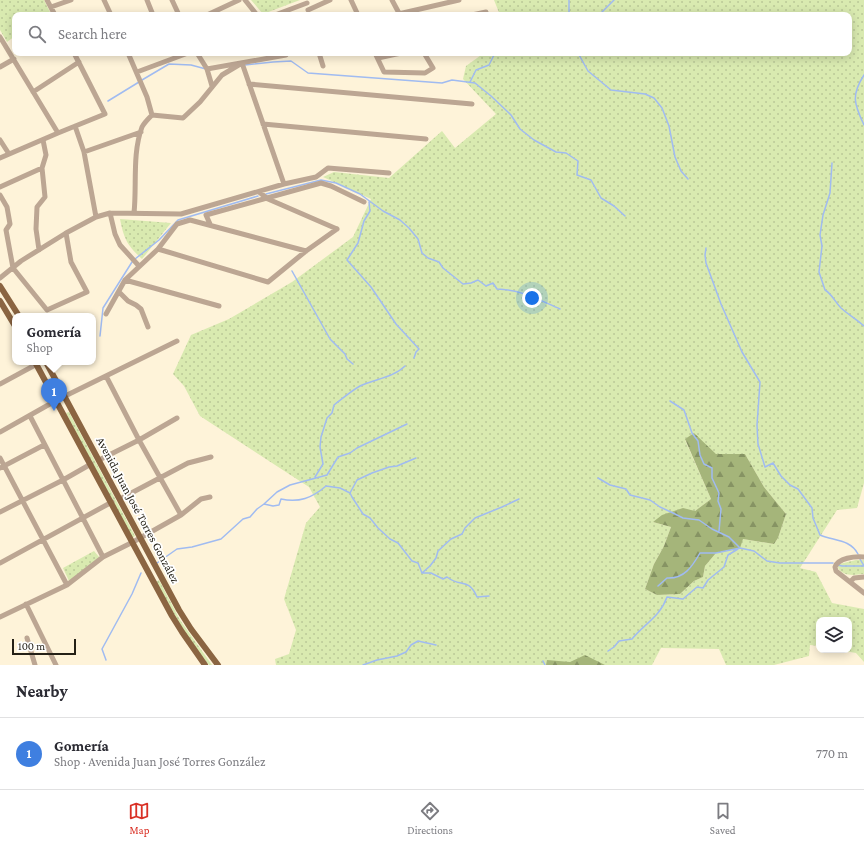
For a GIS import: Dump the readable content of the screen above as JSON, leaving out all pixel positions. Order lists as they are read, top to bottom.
{
  "streets": {
    "main road": ["Avenida Juan José Torres González"]
  },
  "scale_bar": "100 m",
  "page": {
    "search": "Search here",
    "popup": ["Gomería", "Shop"],
    "pins": "1",
    "scale": "100 m",
    "heading": "Nearby",
    "list": [
      {
        "mark": "1",
        "name": "Gomería",
        "note": "Shop · Avenida Juan José Torres González",
        "value": "770 m"
      }
    ],
    "nav": ["Map", "Directions", "Saved"]
  }
}
